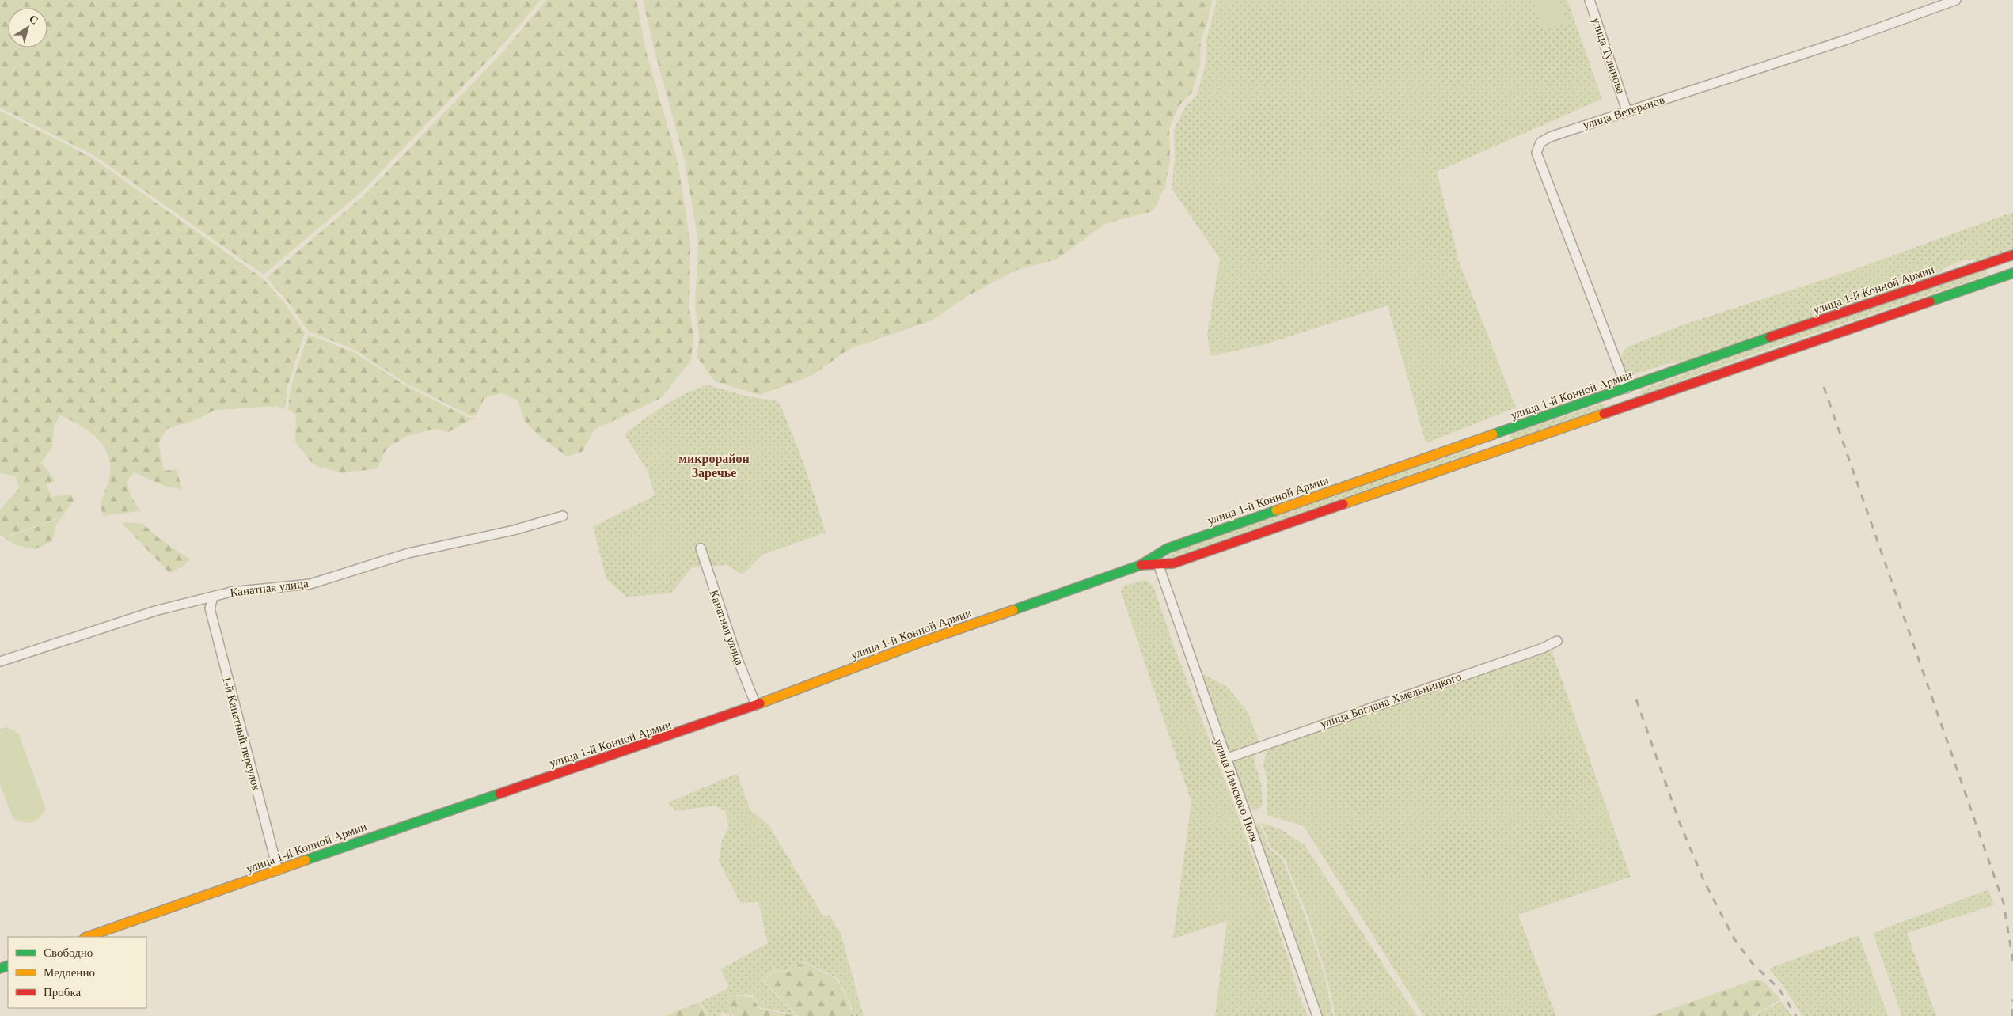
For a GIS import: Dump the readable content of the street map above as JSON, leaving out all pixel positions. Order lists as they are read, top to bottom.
{
  "streets": {
    "main road": ["улица 1-й Конной Армии"],
    "street": [
      "улица Тулинова",
      "улица Ветеранов",
      "Канатная улица",
      "улица Богдана Хмельницкого",
      "1-й Канатный переулок",
      "улица Ламского Поля"
    ]
  },
  "crossings": [
    ["улица Тулинова", "улица Ветеранов"],
    ["улица Ветеранов", "улица 1-й Конной Армии"],
    ["улица 1-й Конной Армии", "Канатная улица"],
    ["улица 1-й Конной Армии", "1-й Канатный переулок"],
    ["улица 1-й Конной Армии", "улица Ламского Поля"],
    ["Канатная улица", "1-й Канатный переулок"],
    ["улица Богдана Хмельницкого", "улица Ламского Поля"]
  ],
  "districts": ["микрорайон Заречье"],
  "legend": ["Свободно", "Медленно", "Пробка"],
  "north": "top right"
}
